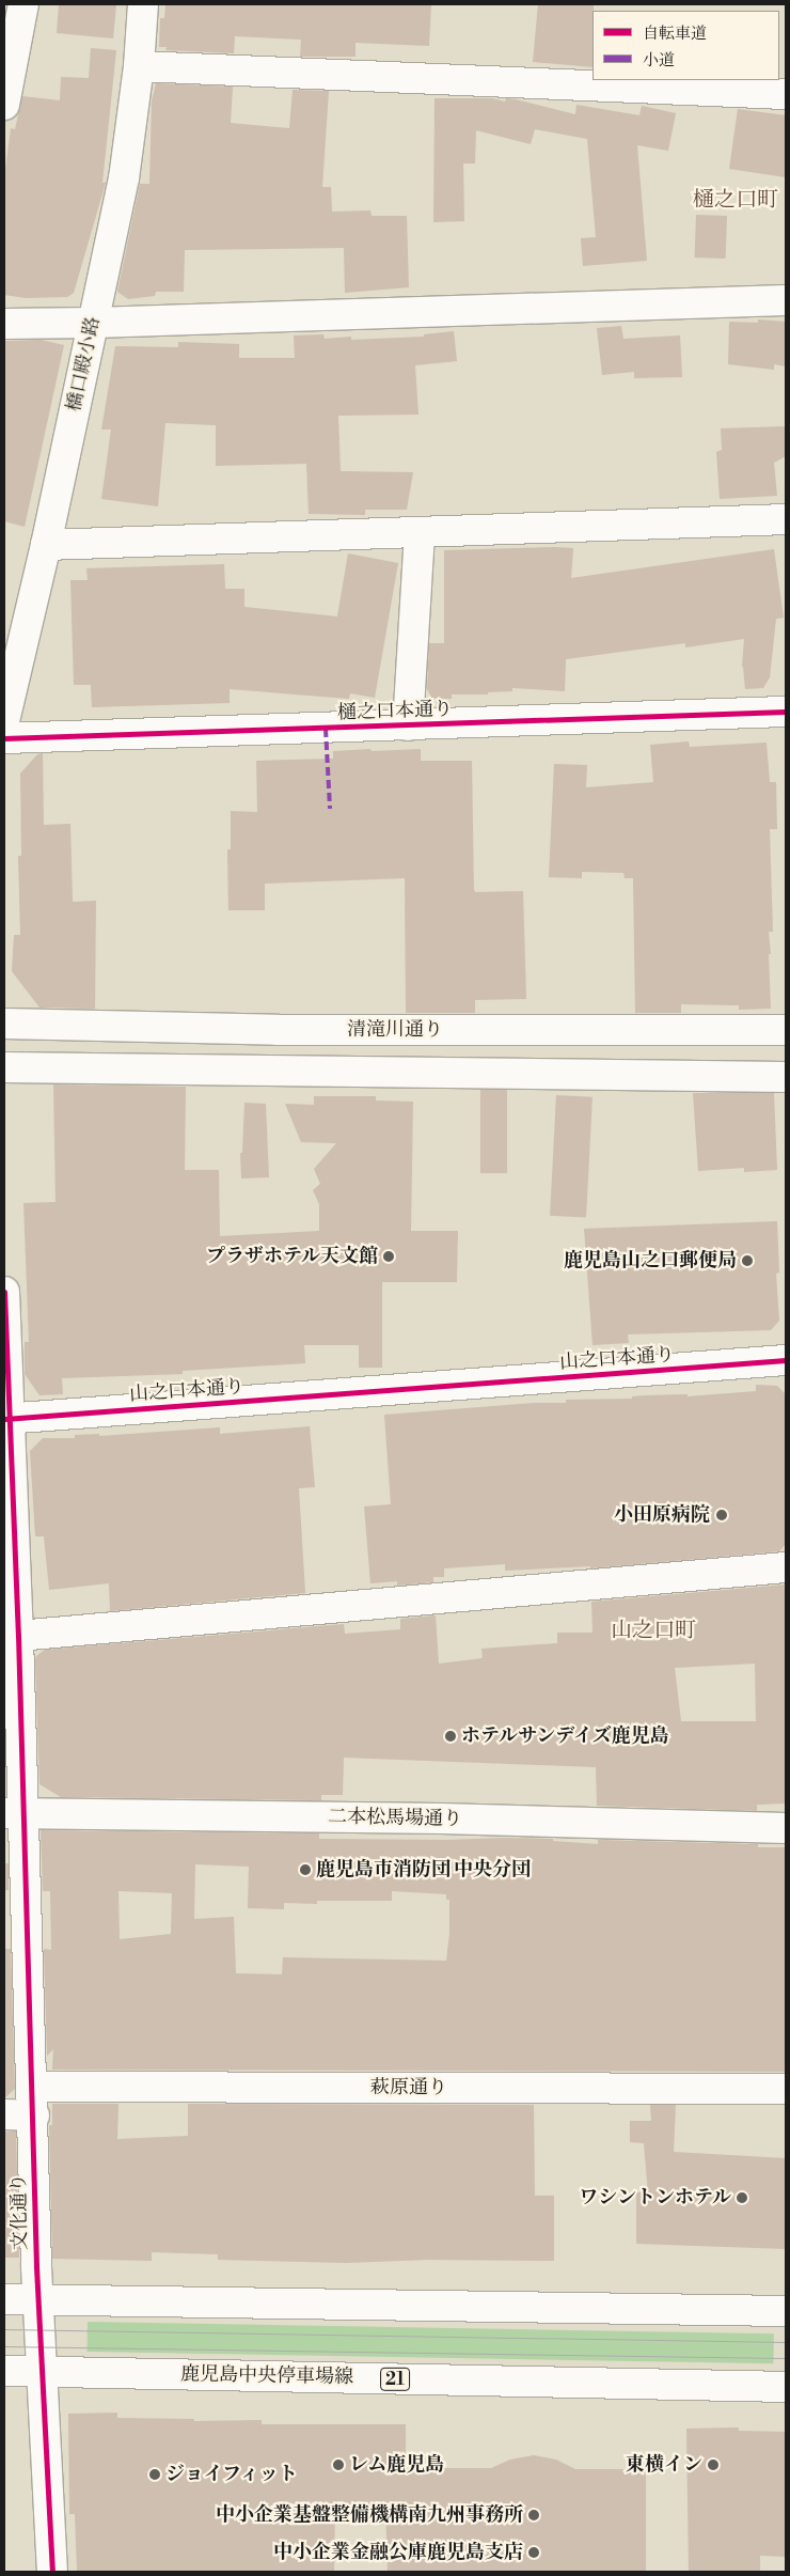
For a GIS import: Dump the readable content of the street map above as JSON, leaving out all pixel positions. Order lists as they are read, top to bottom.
{
  "streets": {
    "street": [
      "橋口殿小路",
      "樋之口本通り",
      "清滝川通り",
      "山之口本通り",
      "二本松馬場通り",
      "萩原通り",
      "文化通り",
      "鹿児島中央停車場線",
      "21"
    ]
  },
  "crossings": [
    ["山之口本通り", "文化通り"],
    ["二本松馬場通り", "文化通り"],
    ["萩原通り", "文化通り"],
    ["文化通り", "鹿児島中央停車場線"]
  ],
  "districts": ["樋之口町", "山之口町"],
  "places": [
    "プラザホテル天文館",
    "鹿児島山之口郵便局",
    "小田原病院",
    "ホテルサンデイズ鹿児島",
    "鹿児島市消防団 中央分団",
    "ワシントンホテル",
    "レム鹿児島",
    "東横イン",
    "ジョイフィット",
    "中小企業基盤整備機構南九州事務所",
    "中小企業金融公庫鹿児島支店"
  ],
  "legend": ["自転車道", "小道"]
}
